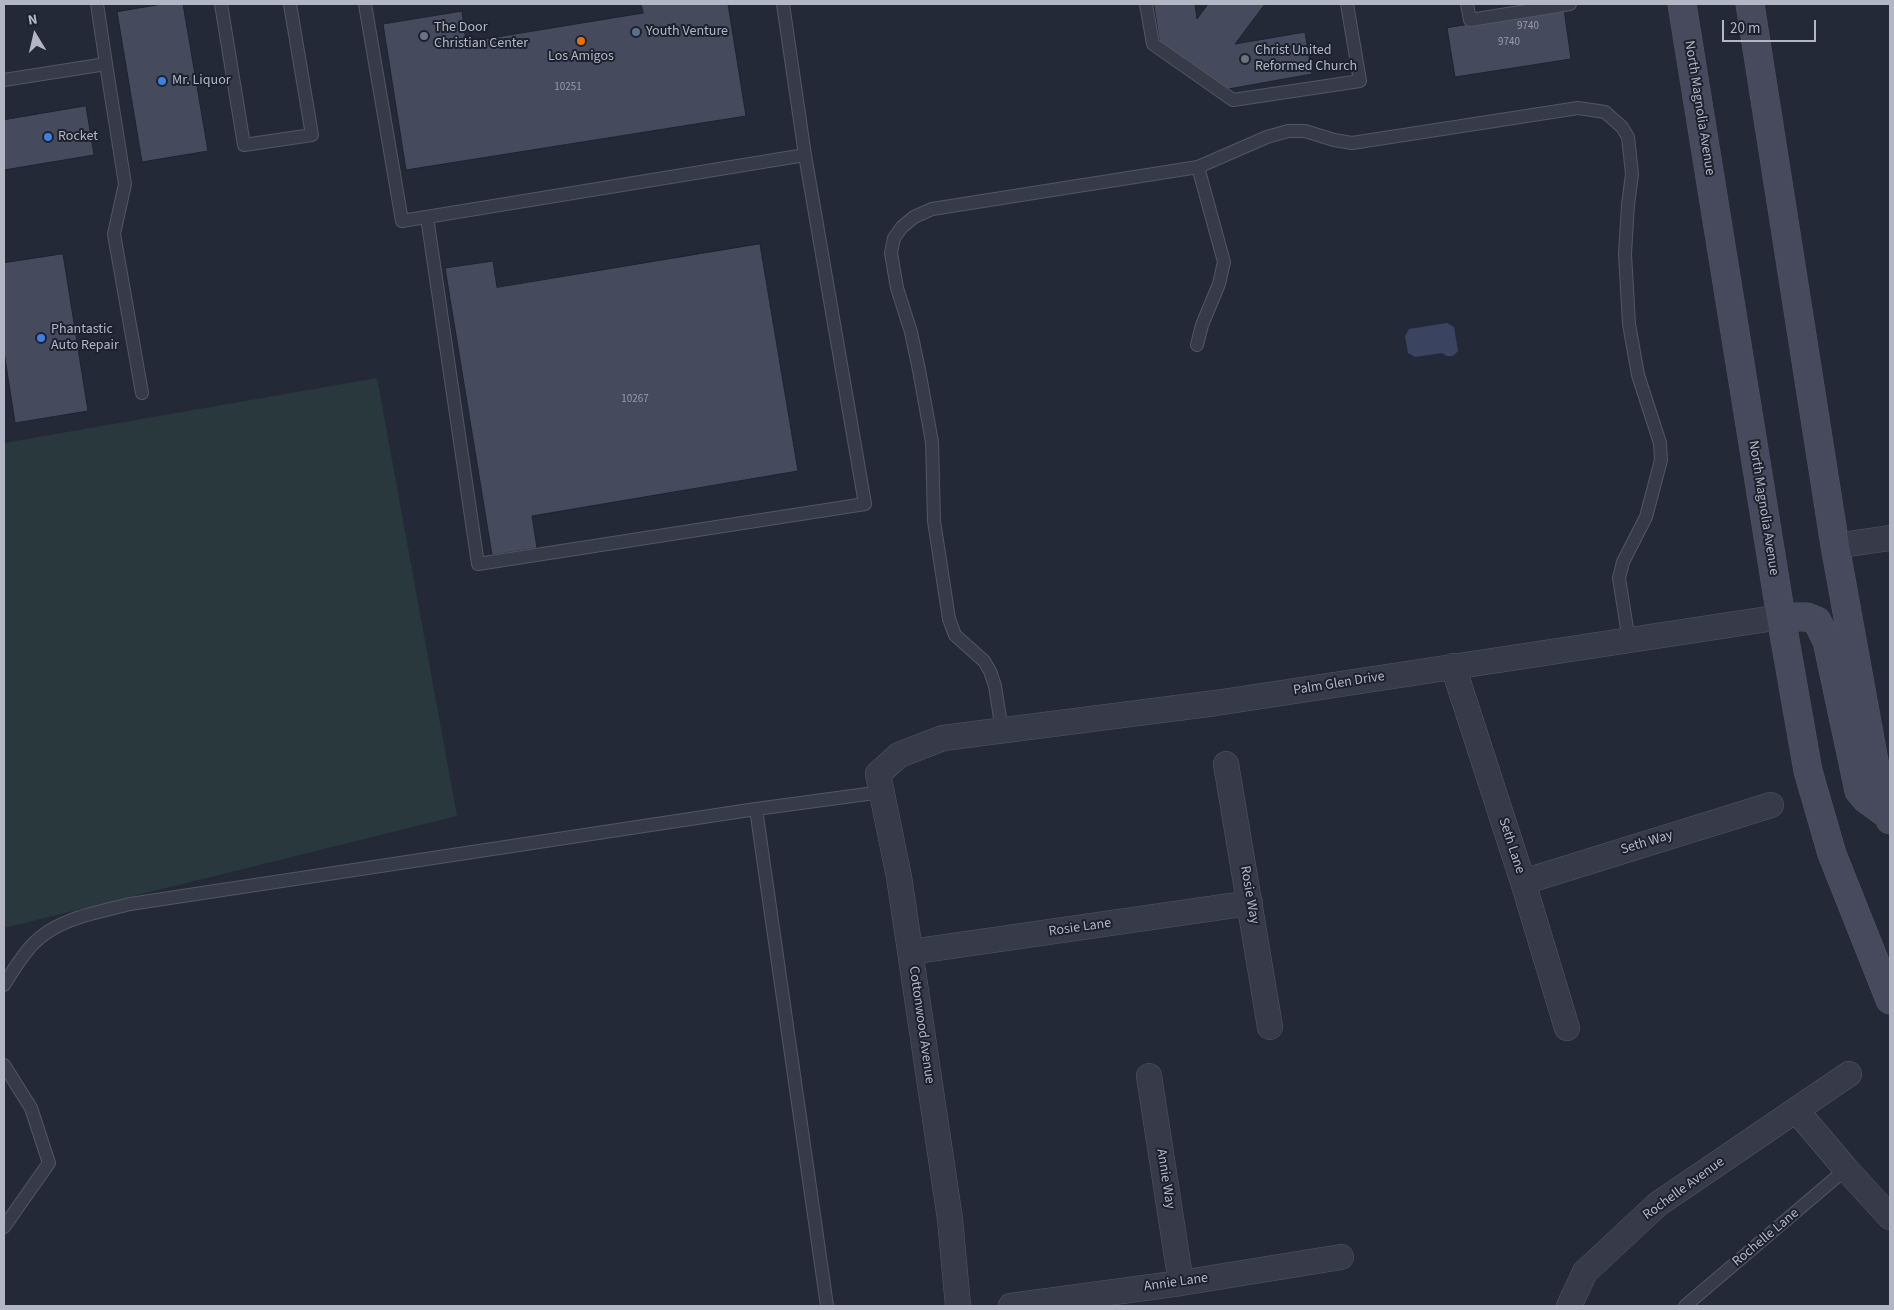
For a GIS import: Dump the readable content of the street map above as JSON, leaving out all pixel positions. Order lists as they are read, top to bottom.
{
  "streets": {
    "main road": ["North Magnolia Avenue"],
    "street": [
      "Palm Glen Drive",
      "Seth Way",
      "Seth Lane",
      "Rosie Way",
      "Rosie Lane",
      "Cottonwood Avenue",
      "Annie Way",
      "Rochelle Avenue",
      "Annie Lane"
    ],
    "lane": ["Rochelle Lane"]
  },
  "crossings": [
    ["North Magnolia Avenue", "Palm Glen Drive"],
    ["Palm Glen Drive", "Seth Lane"],
    ["Palm Glen Drive", "Cottonwood Avenue"],
    ["Seth Way", "Seth Lane"],
    ["Rosie Way", "Rosie Lane"],
    ["Rosie Lane", "Cottonwood Avenue"],
    ["Annie Way", "Annie Lane"]
  ],
  "places": [
    "Youth Venture",
    "The Door Christian Center",
    "Los Amigos",
    "Christ United Reformed Church",
    "Mr. Liquor",
    "Rocket",
    "Phantastic Auto Repair"
  ],
  "house_numbers": [
    "9740",
    "9740",
    "10251",
    "10267"
  ],
  "scale_bar": "20 m",
  "north": "top"
}
